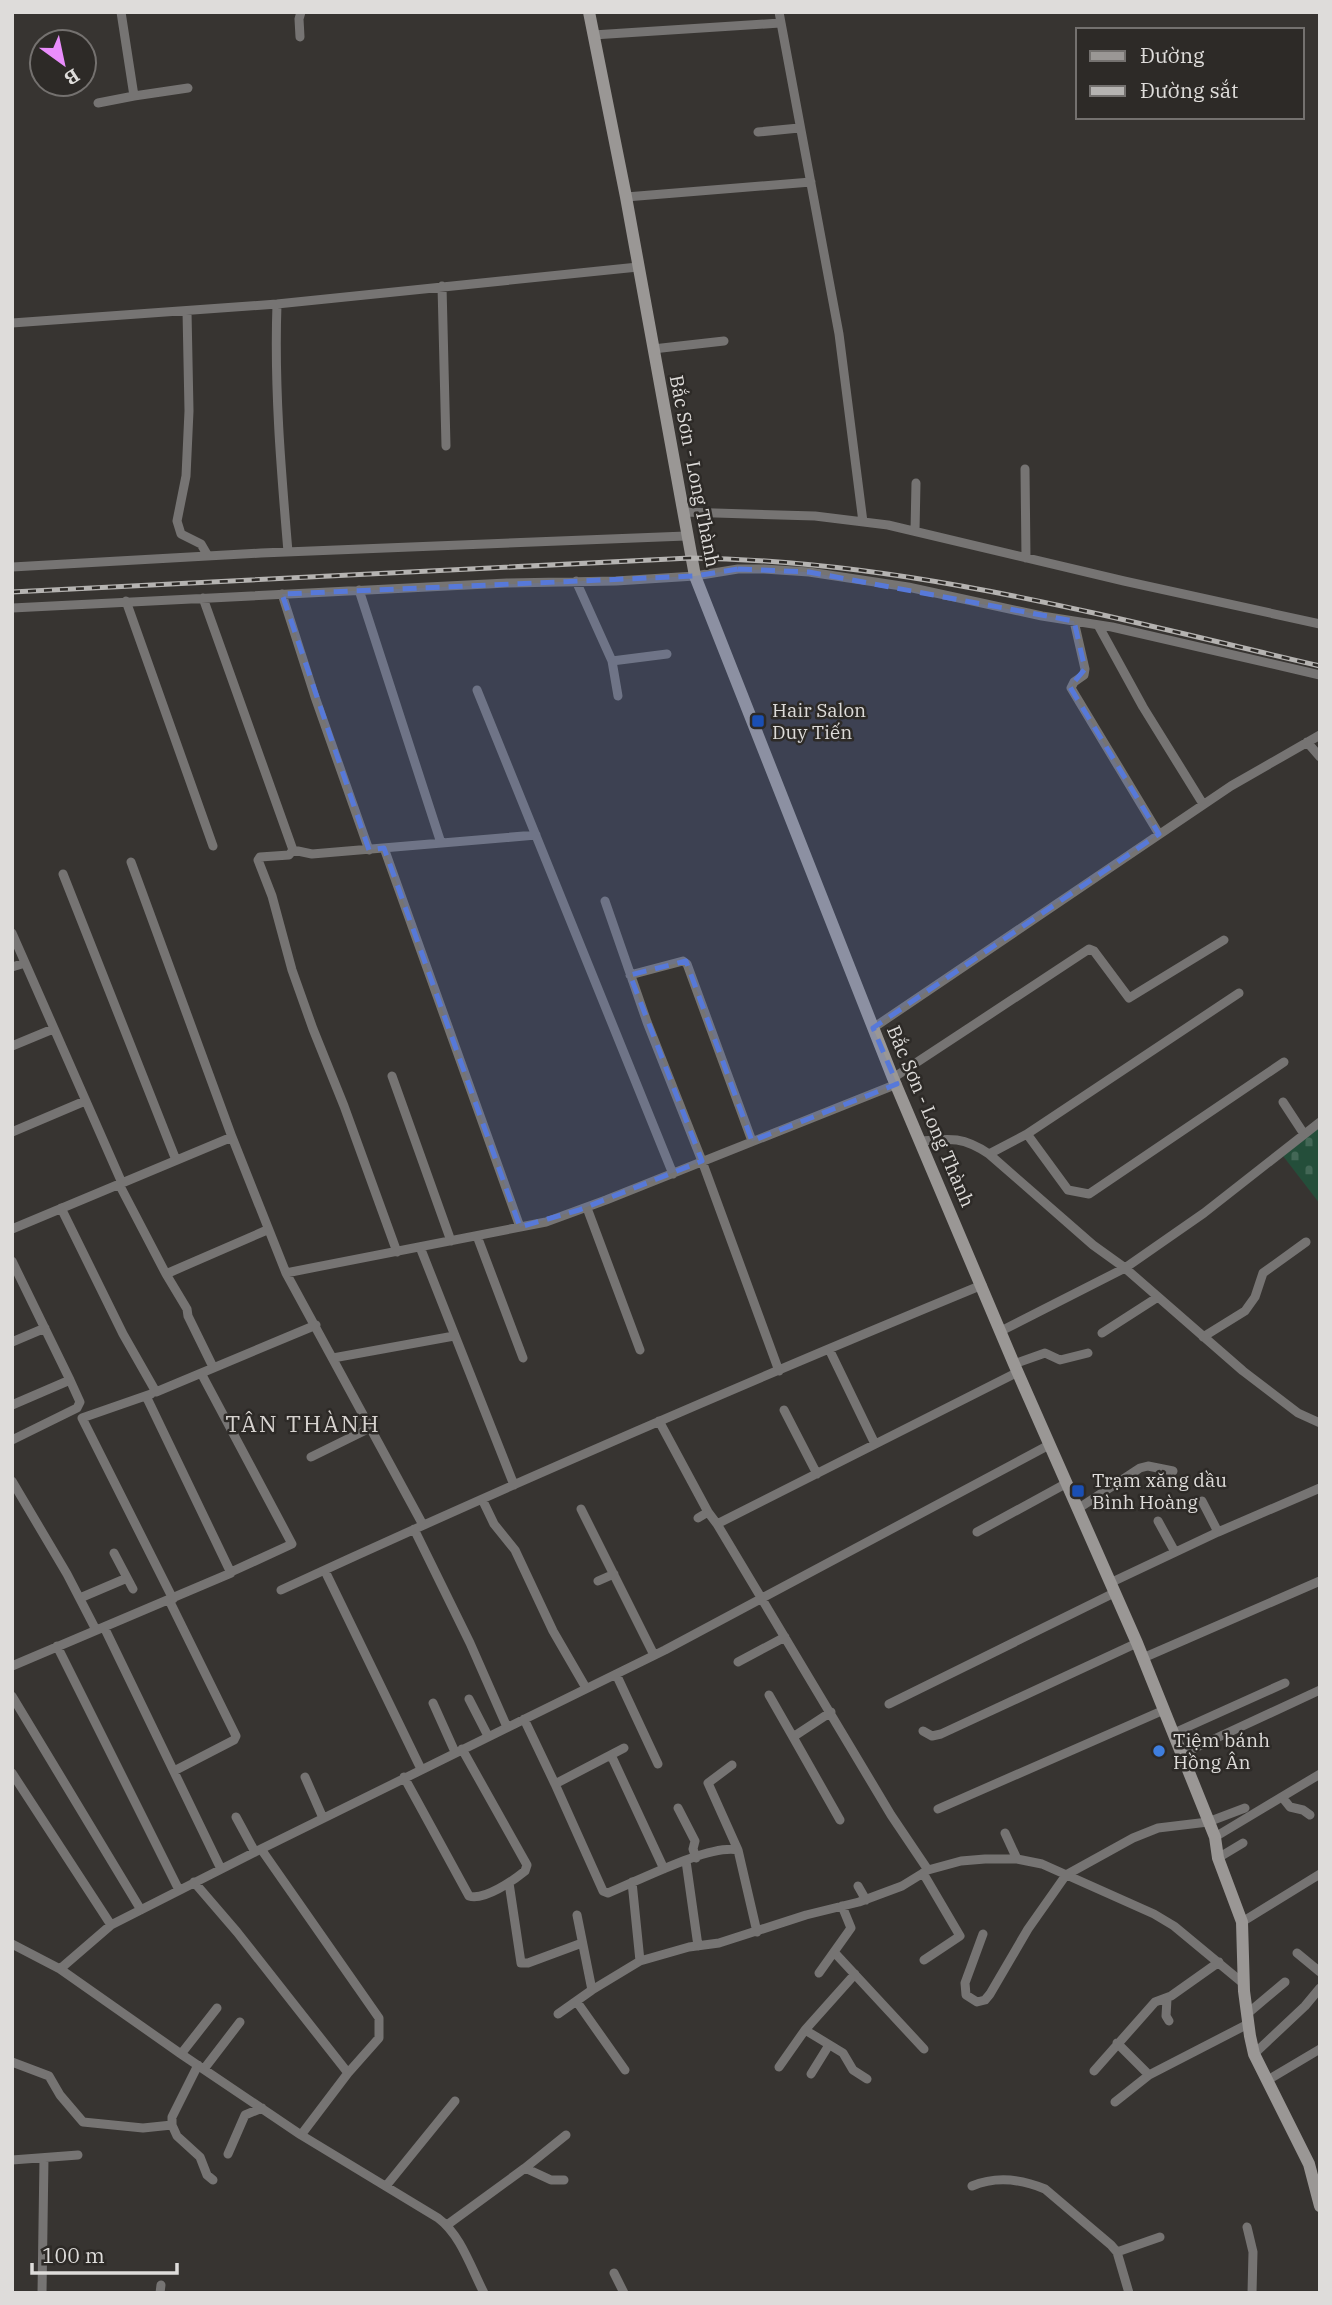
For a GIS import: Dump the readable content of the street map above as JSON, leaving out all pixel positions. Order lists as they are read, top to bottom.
{
  "streets": {
    "main road": ["Bắc Sơn - Long Thành"]
  },
  "districts": ["TÂN THÀNH"],
  "places": {
    "transit": ["Hair Salon Duy Tiến", "Trạm xăng dầu Bình Hoàng"],
    "other": ["Tiệm bánh Hồng Ân"]
  },
  "legend": ["Đường", "Đường sắt"],
  "scale_bar": "100 m",
  "north": "bottom right"
}
